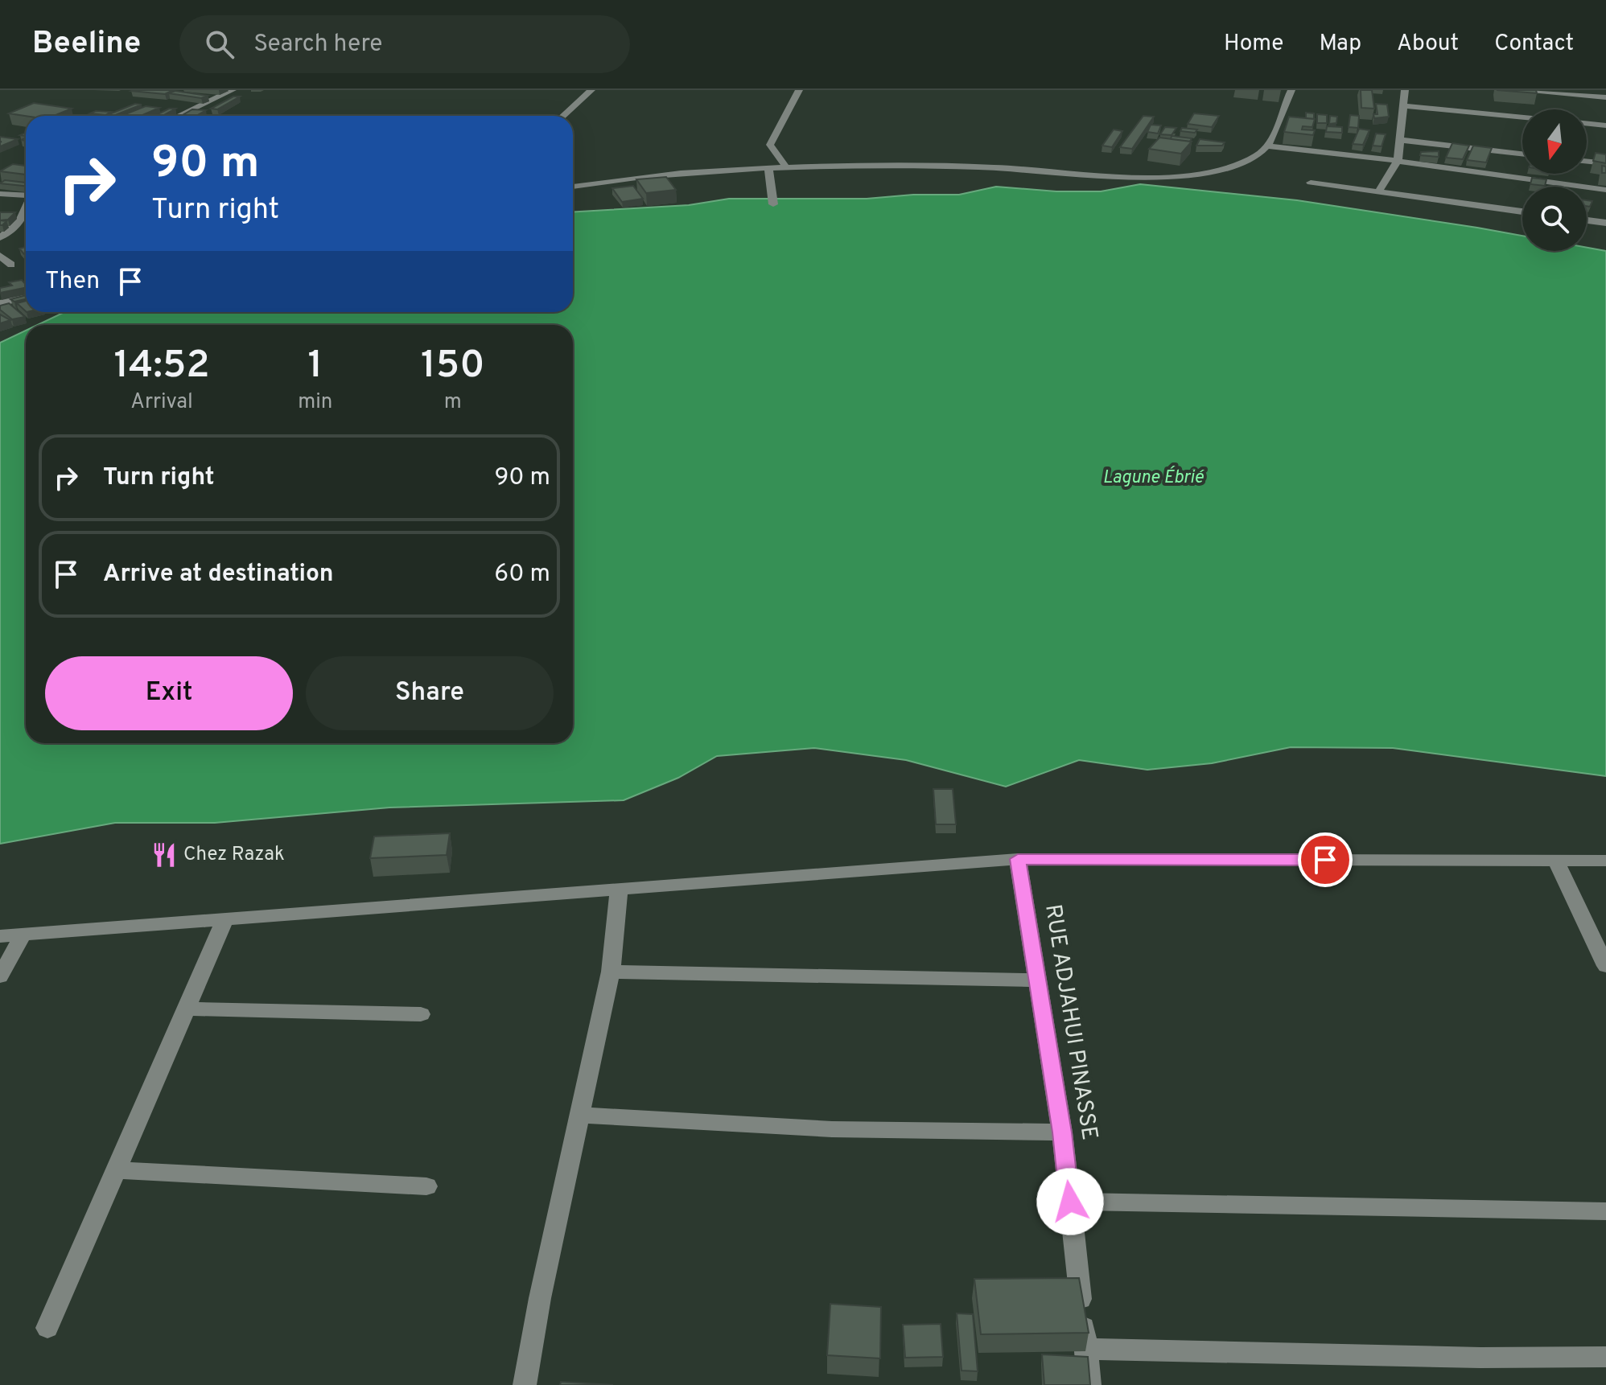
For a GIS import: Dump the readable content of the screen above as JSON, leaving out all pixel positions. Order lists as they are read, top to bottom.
{
  "streets": {
    "street": ["RUE ADJAHUI PINASSE"]
  },
  "water": ["Lagune Ébrié"],
  "places": {
    "restaurant": ["Chez Razak"]
  },
  "north": "bottom",
  "page": {
    "header": "Beeline",
    "search": "Search here",
    "nav": [
      "Home",
      "Map",
      "About",
      "Contact"
    ],
    "turn": ["90 m", "Turn right"],
    "then": "Then",
    "eta": [
      "14:52",
      "Arrival",
      "1",
      "min",
      "150",
      "m"
    ],
    "list": [
      {
        "name": "Turn right",
        "value": "90 m"
      },
      {
        "name": "Arrive at destination",
        "value": "60 m"
      }
    ],
    "buttons": ["Exit", "Share"]
  }
}
